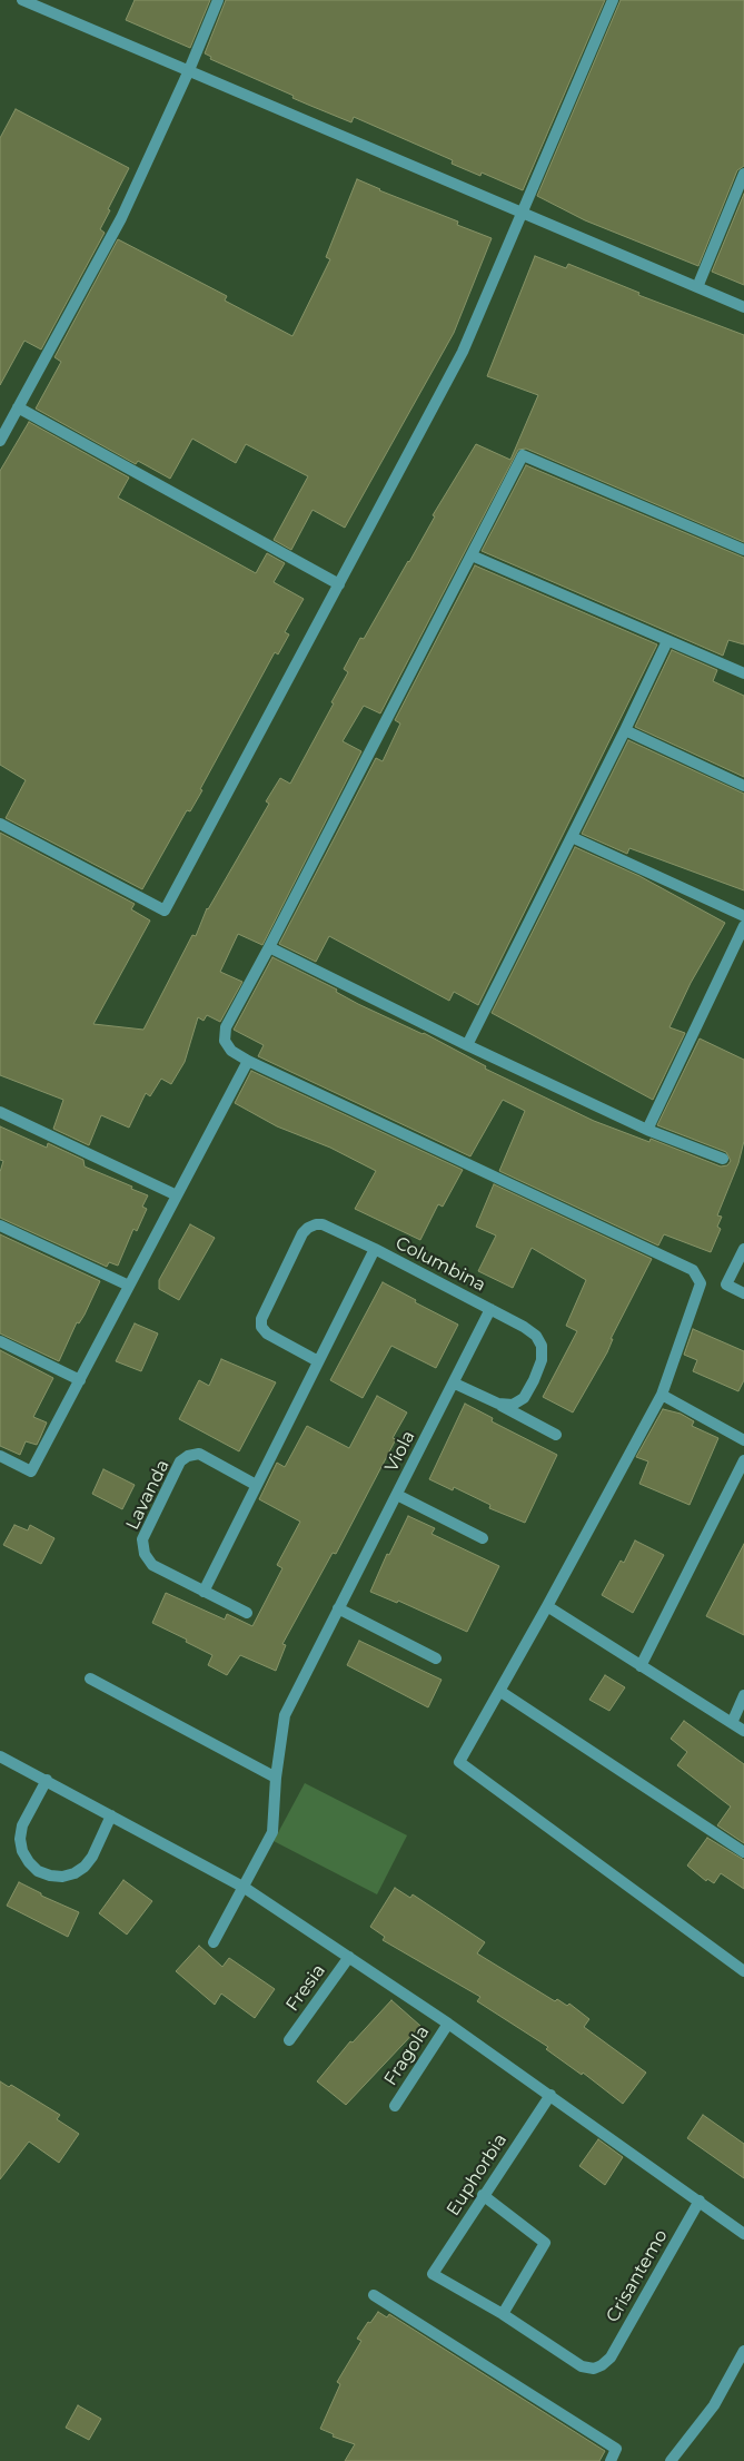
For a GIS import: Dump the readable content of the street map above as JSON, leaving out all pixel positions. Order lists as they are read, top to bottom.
{
  "streets": {
    "street": [
      "Columbina",
      "Viola",
      "Lavanda",
      "Fresia",
      "Fragola",
      "Euphorbia",
      "Crisantemo"
    ]
  },
  "crossings": [
    ["Columbina", "Viola"],
    ["Euphorbia", "Crisantemo"]
  ]
}
